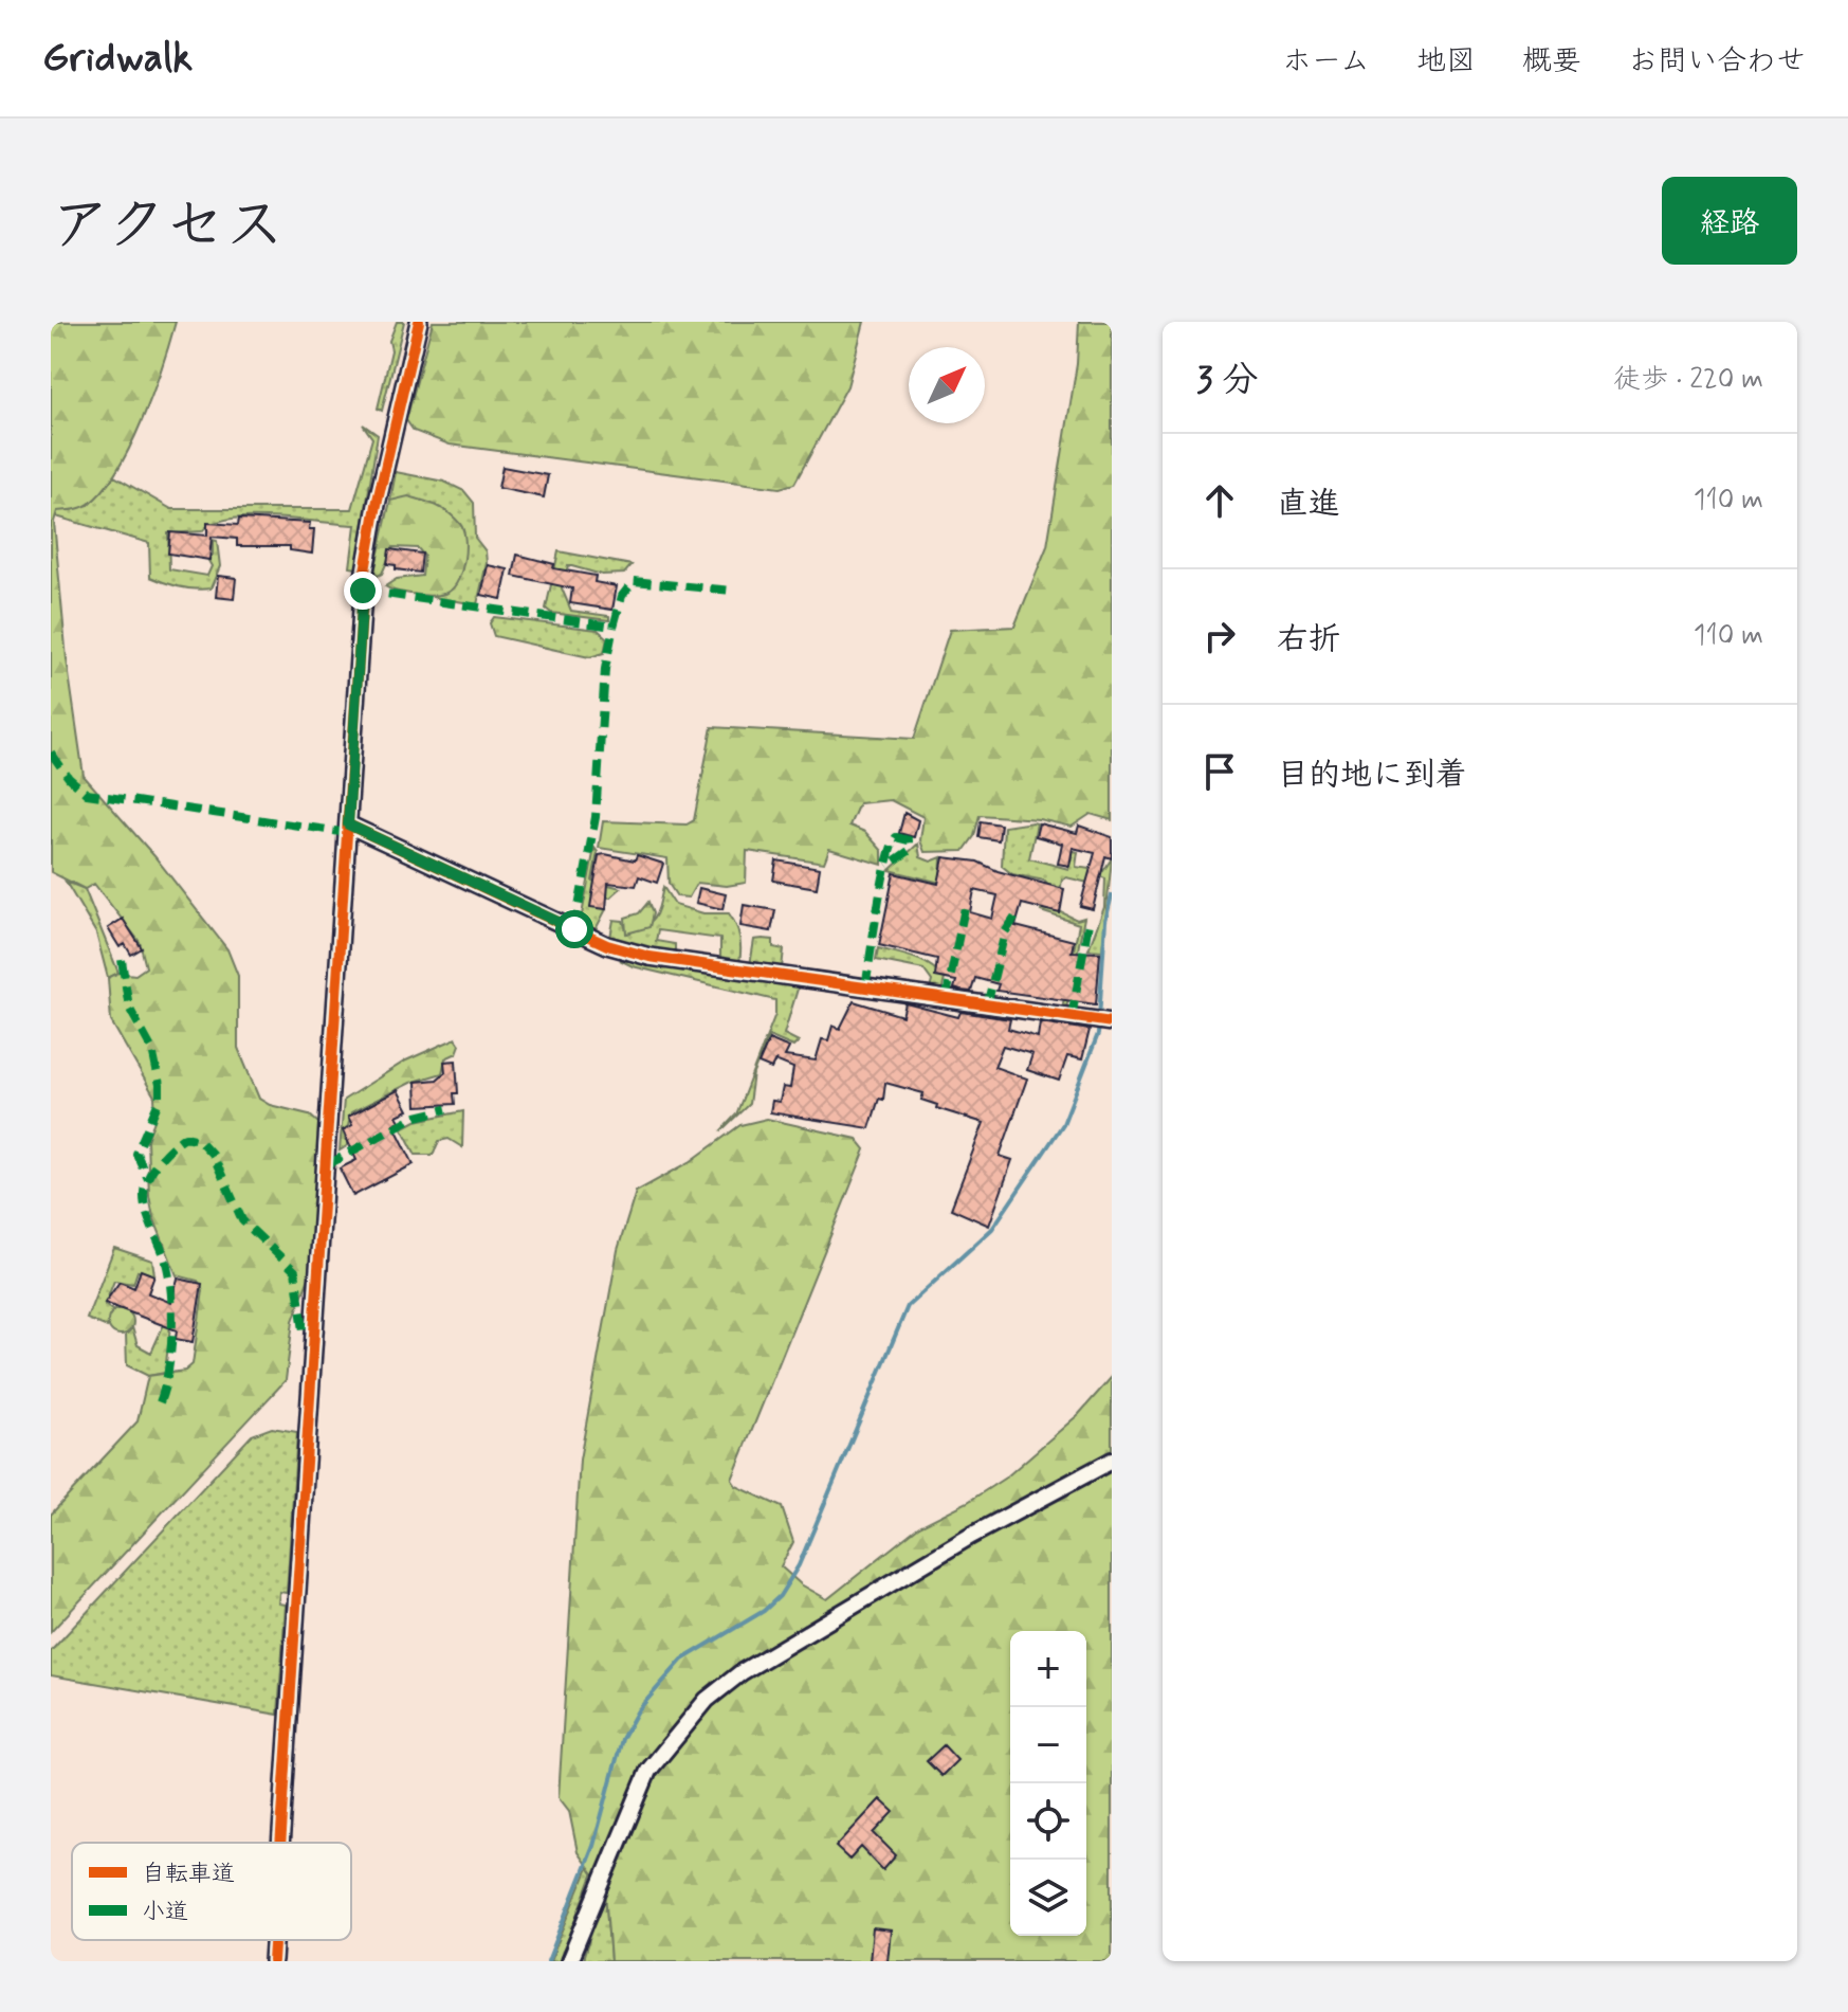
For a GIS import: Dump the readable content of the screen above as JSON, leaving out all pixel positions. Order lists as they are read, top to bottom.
{
  "legend": ["自転車道", "小道"],
  "north": "top right",
  "page": {
    "header": "Gridwalk",
    "nav": [
      "ホーム",
      "地図",
      "概要",
      "お問い合わせ"
    ],
    "title": "アクセス",
    "buttons": "経路",
    "heading": ["3 分", "徒歩 · 220 m"],
    "list": [
      ["直進", "110 m"],
      ["右折", "110 m"],
      "目的地に到着"
    ],
    "map_buttons": ["+", "−"]
  }
}
